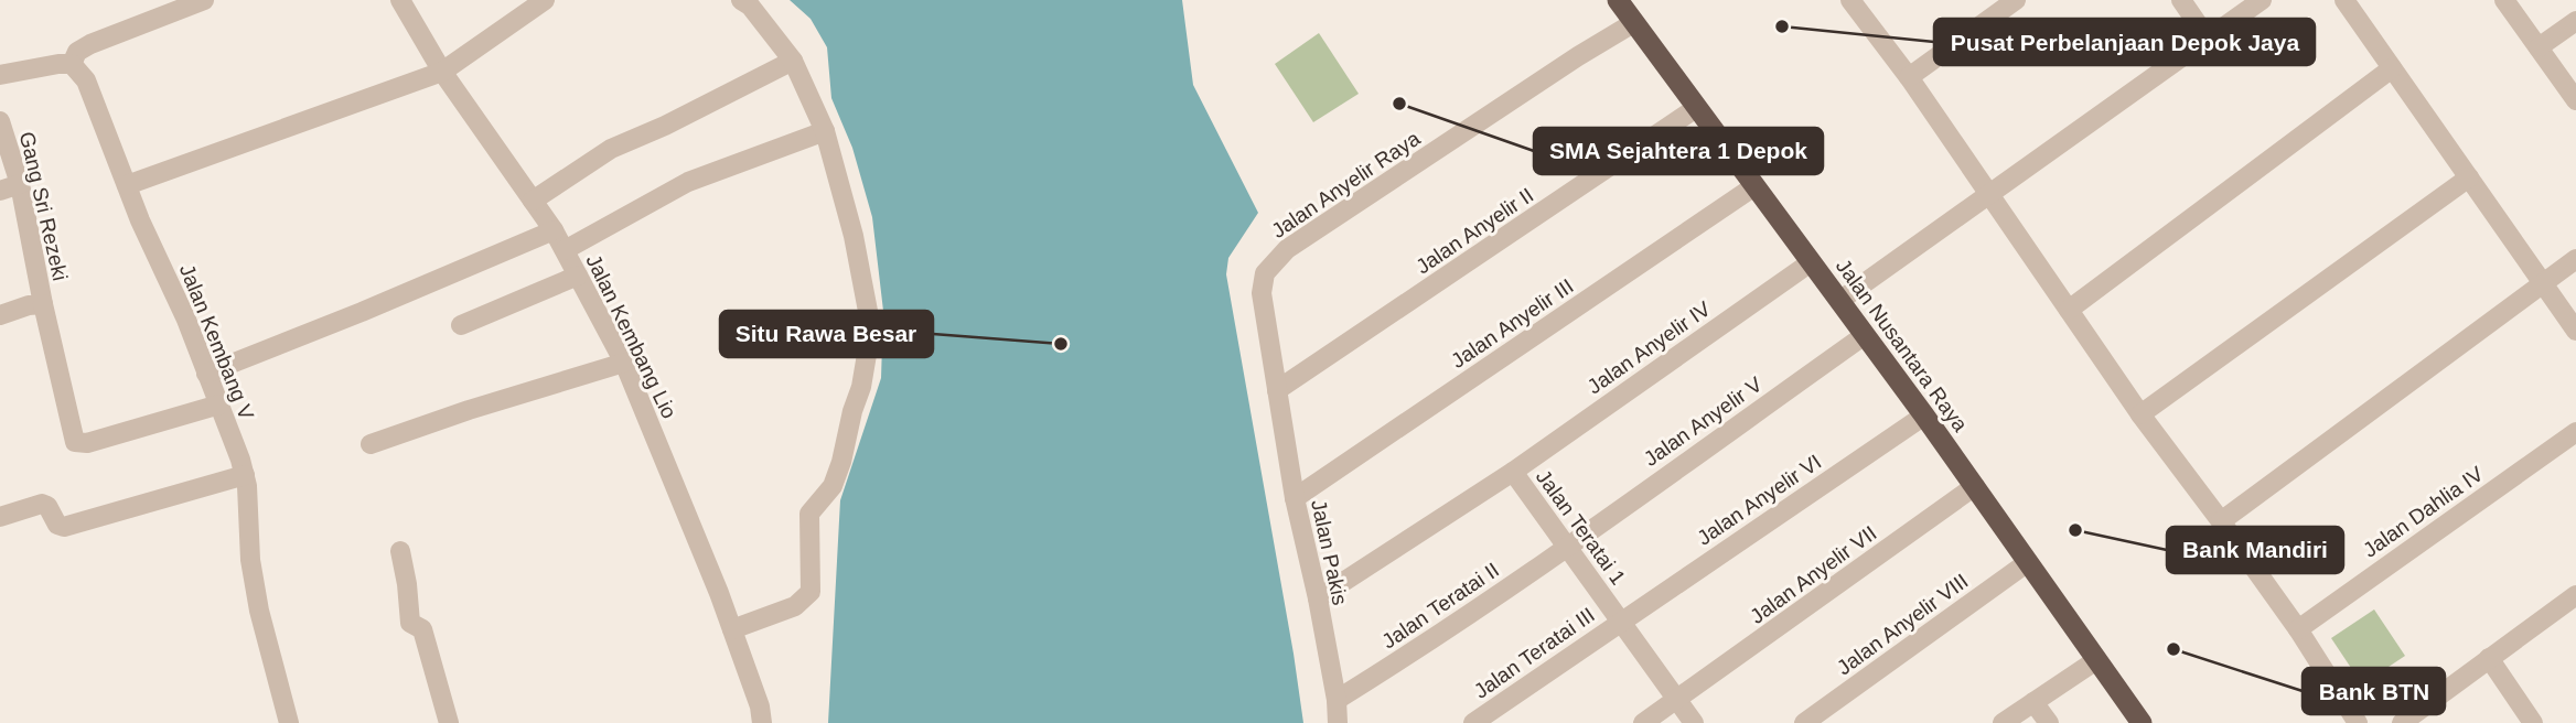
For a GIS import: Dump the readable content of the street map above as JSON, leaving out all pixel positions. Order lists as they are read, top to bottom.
{
  "streets": {
    "highway": ["Jalan Nusantara Raya"],
    "street": [
      "Jalan Anyelir Raya",
      "Gang Sri Rezeki",
      "Jalan Anyelir II",
      "Jalan Anyelir III",
      "Jalan Kembang Lio",
      "Jalan Kembang V",
      "Jalan Anyelir IV",
      "Jalan Anyelir V",
      "Jalan Anyelir VI",
      "Jalan Dahlia IV",
      "Jalan Teratai 1",
      "Jalan Pakis",
      "Jalan Anyelir VII",
      "Jalan Teratai II",
      "Jalan Anyelir VIII",
      "Jalan Teratai III"
    ]
  },
  "crossings": [
    ["Jalan Anyelir Raya", "Jalan Anyelir II"],
    ["Jalan Anyelir Raya", "Jalan Nusantara Raya"],
    ["Jalan Anyelir Raya", "Jalan Pakis"],
    ["Jalan Anyelir II", "Jalan Nusantara Raya"],
    ["Jalan Anyelir II", "Jalan Pakis"],
    ["Jalan Anyelir III", "Jalan Nusantara Raya"],
    ["Jalan Anyelir III", "Jalan Pakis"],
    ["Jalan Nusantara Raya", "Jalan Anyelir IV"],
    ["Jalan Nusantara Raya", "Jalan Anyelir V"],
    ["Jalan Nusantara Raya", "Jalan Anyelir VI"],
    ["Jalan Nusantara Raya", "Jalan Anyelir VII"],
    ["Jalan Nusantara Raya", "Jalan Anyelir VIII"],
    ["Jalan Anyelir IV", "Jalan Teratai 1"],
    ["Jalan Anyelir V", "Jalan Teratai 1"],
    ["Jalan Anyelir V", "Jalan Teratai II"],
    ["Jalan Anyelir VI", "Jalan Teratai 1"],
    ["Jalan Anyelir VI", "Jalan Teratai III"],
    ["Jalan Teratai 1", "Jalan Pakis"],
    ["Jalan Teratai 1", "Jalan Anyelir VII"],
    ["Jalan Teratai 1", "Jalan Teratai II"],
    ["Jalan Teratai 1", "Jalan Teratai III"],
    ["Jalan Pakis", "Jalan Teratai II"]
  ],
  "places": [
    "Pusat Perbelanjaan Depok Jaya",
    "SMA Sejahtera 1 Depok",
    "Situ Rawa Besar",
    "Bank Mandiri",
    "Bank BTN"
  ]
}
